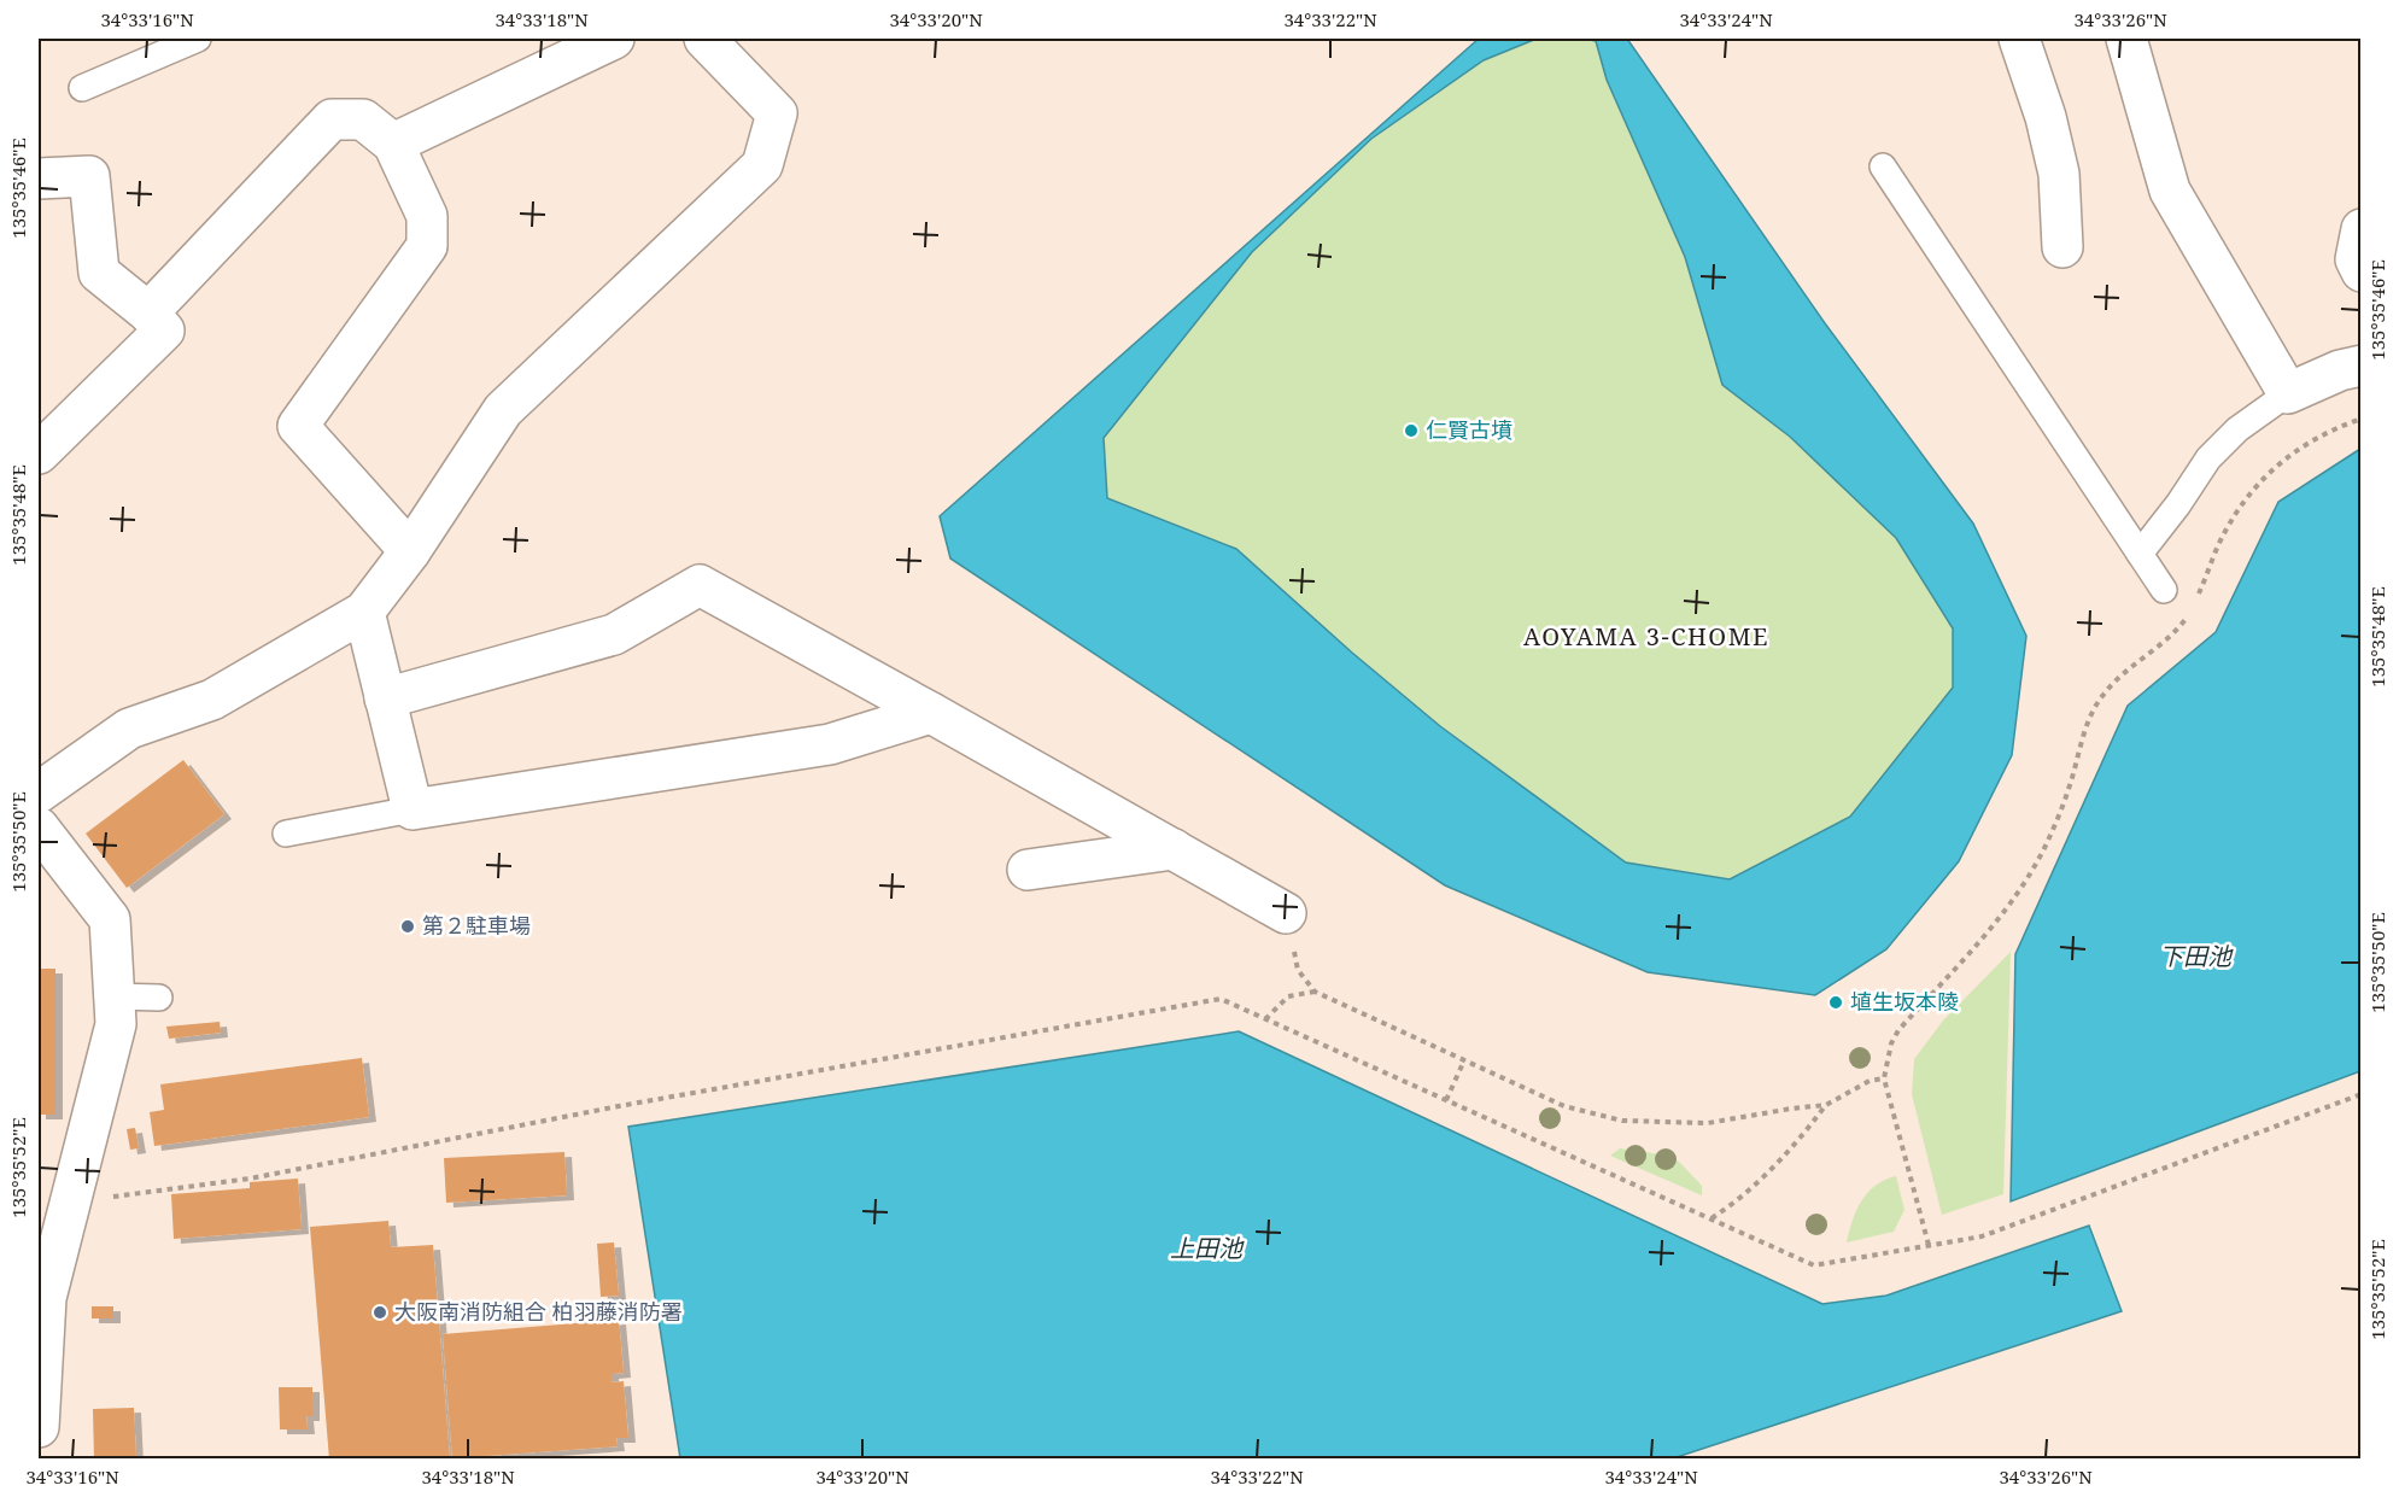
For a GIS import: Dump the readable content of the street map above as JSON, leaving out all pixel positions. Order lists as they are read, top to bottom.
{
  "districts": ["AOYAMA 3-CHOME"],
  "water": ["下田池", "上田池"],
  "places": [
    "仁賢古墳",
    "第２駐車場",
    "埴生坂本陵",
    "大阪南消防組合 柏羽藤消防署"
  ],
  "coordinates": [
    "34°33'16\"N",
    "34°33'18\"N",
    "34°33'20\"N",
    "34°33'22\"N",
    "34°33'24\"N",
    "34°33'26\"N",
    "135°35'46\"E",
    "135°35'48\"E",
    "135°35'50\"E",
    "135°35'52\"E"
  ]
}
